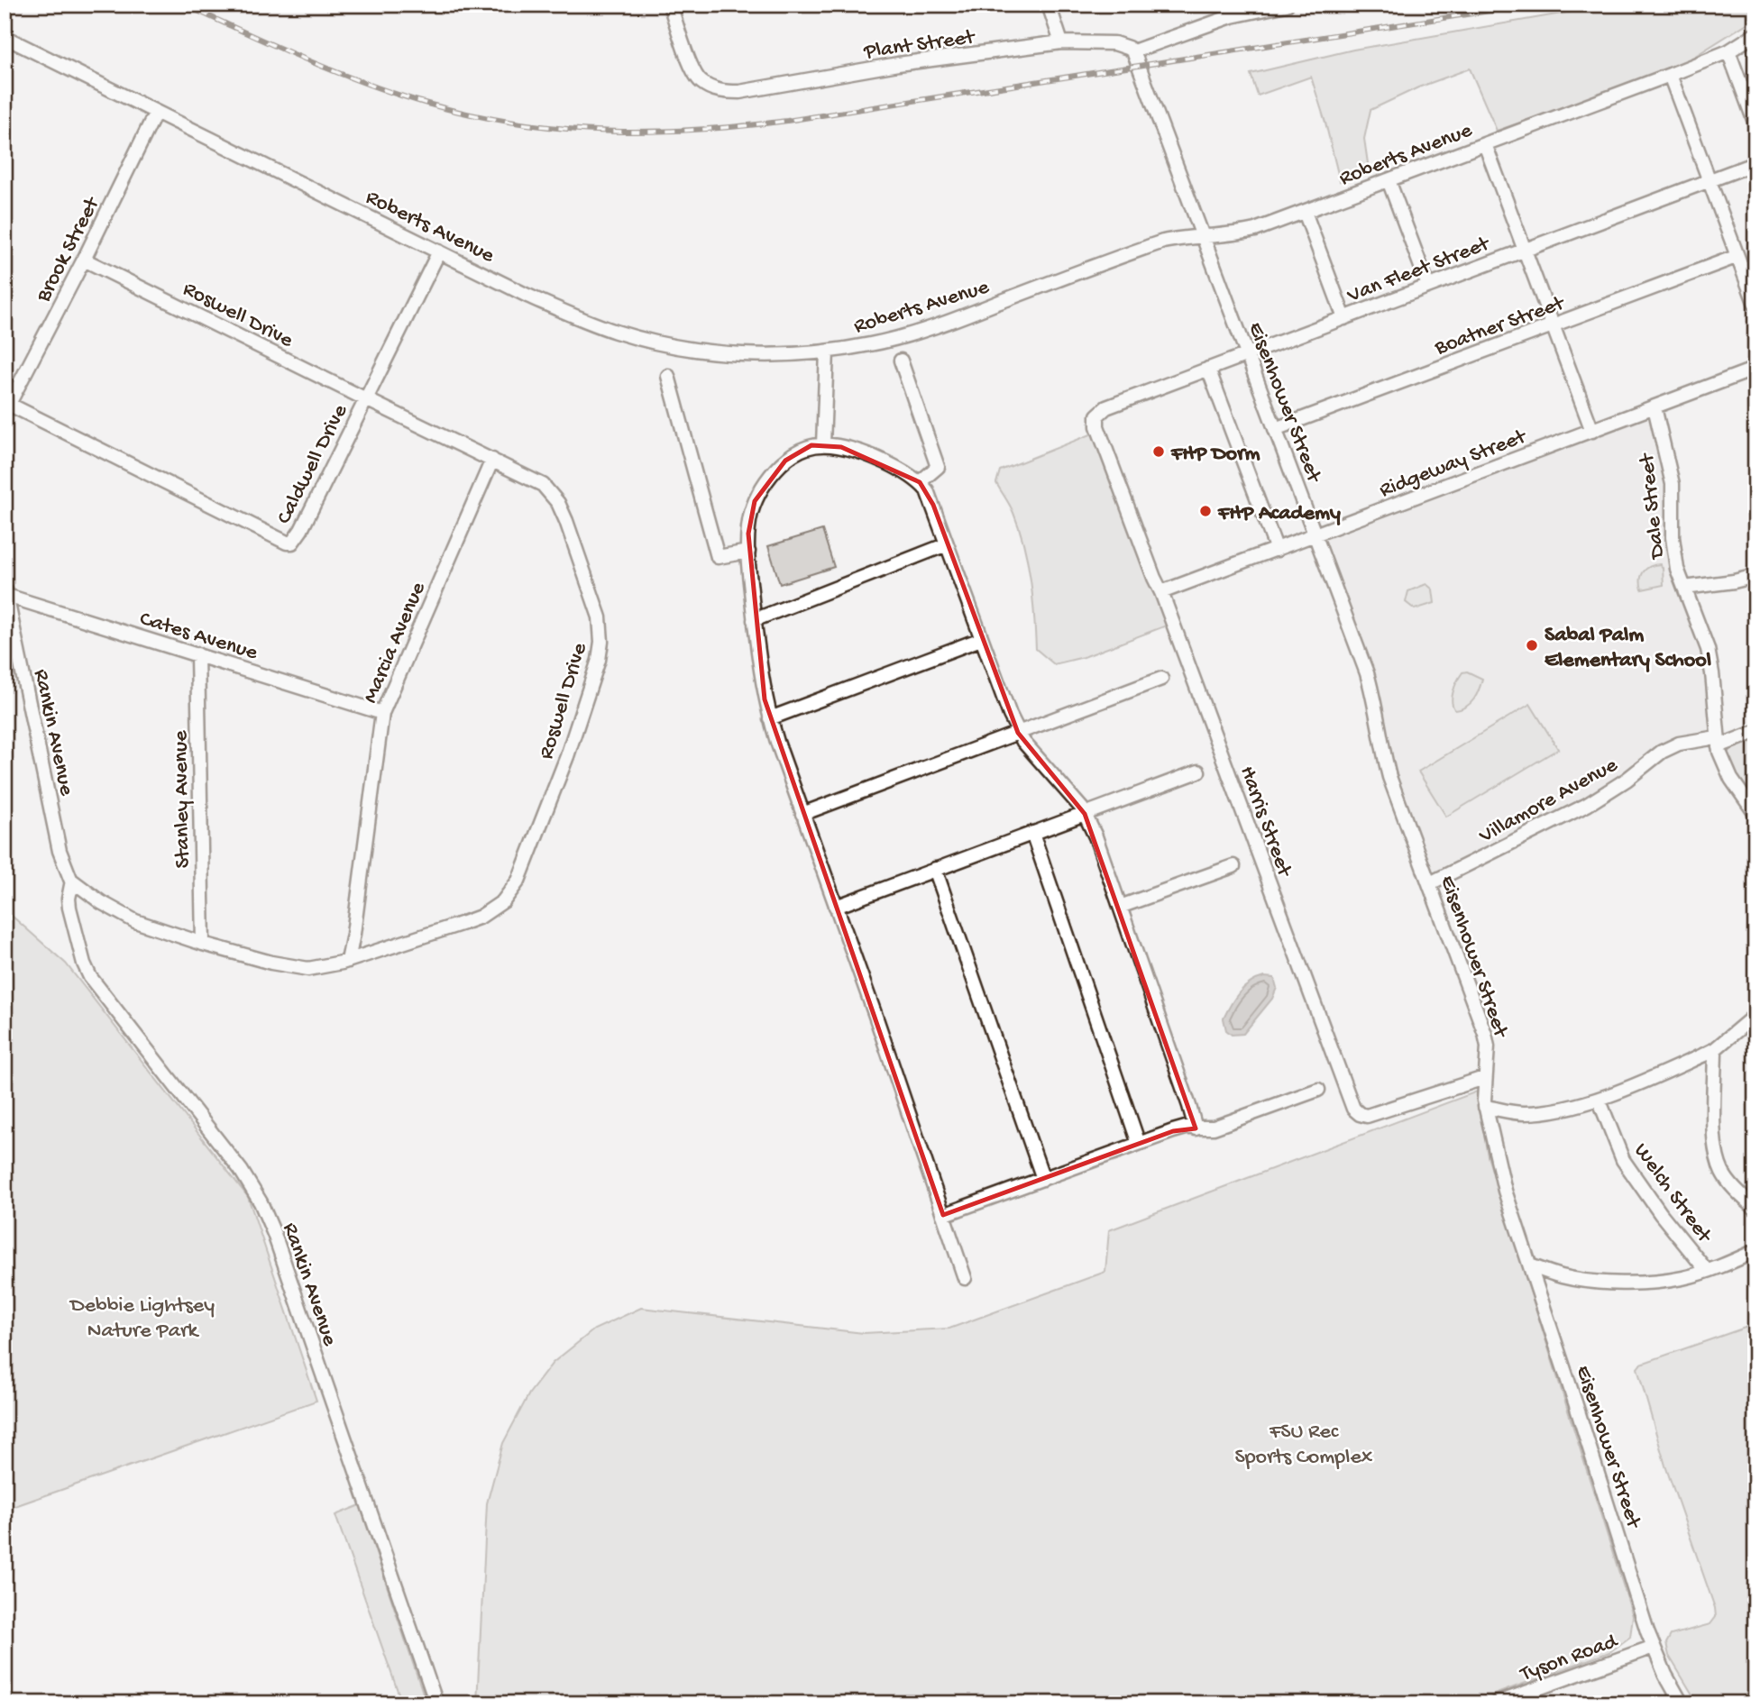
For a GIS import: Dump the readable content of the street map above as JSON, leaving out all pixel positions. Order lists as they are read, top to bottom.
{
  "streets": {
    "street": [
      "Plant Street",
      "Roberts Avenue",
      "Brook Street",
      "Van Fleet Street",
      "Roswell Drive",
      "Boatner Street",
      "Eisenhower Street",
      "Ridgeway Street",
      "Caldwell Drive",
      "Dale Street",
      "Cates Avenue",
      "Marcia Avenue",
      "Rankin Avenue",
      "Villamore Avenue",
      "Stanley Avenue",
      "Harris Street",
      "Welch Street",
      "Tyson Road"
    ]
  },
  "crossings": [
    ["Plant Street", "Eisenhower Street"],
    ["Roberts Avenue", "Brook Street"],
    ["Roberts Avenue", "Eisenhower Street"],
    ["Roberts Avenue", "Caldwell Drive"],
    ["Brook Street", "Roswell Drive"],
    ["Brook Street", "Caldwell Drive"],
    ["Van Fleet Street", "Eisenhower Street"],
    ["Van Fleet Street", "Harris Street"],
    ["Roswell Drive", "Caldwell Drive"],
    ["Roswell Drive", "Marcia Avenue"],
    ["Roswell Drive", "Rankin Avenue"],
    ["Roswell Drive", "Stanley Avenue"],
    ["Boatner Street", "Eisenhower Street"],
    ["Eisenhower Street", "Ridgeway Street"],
    ["Eisenhower Street", "Villamore Avenue"],
    ["Eisenhower Street", "Harris Street"],
    ["Eisenhower Street", "Tyson Road"],
    ["Ridgeway Street", "Dale Street"],
    ["Ridgeway Street", "Harris Street"],
    ["Dale Street", "Villamore Avenue"],
    ["Cates Avenue", "Marcia Avenue"],
    ["Cates Avenue", "Rankin Avenue"],
    ["Cates Avenue", "Stanley Avenue"]
  ],
  "parks": ["Debbie Lightsey Nature Park", "FSU Rec Sports Complex"],
  "places": ["FHP Dorm", "FHP Academy", "Sabal Palm Elementary School"]
}
